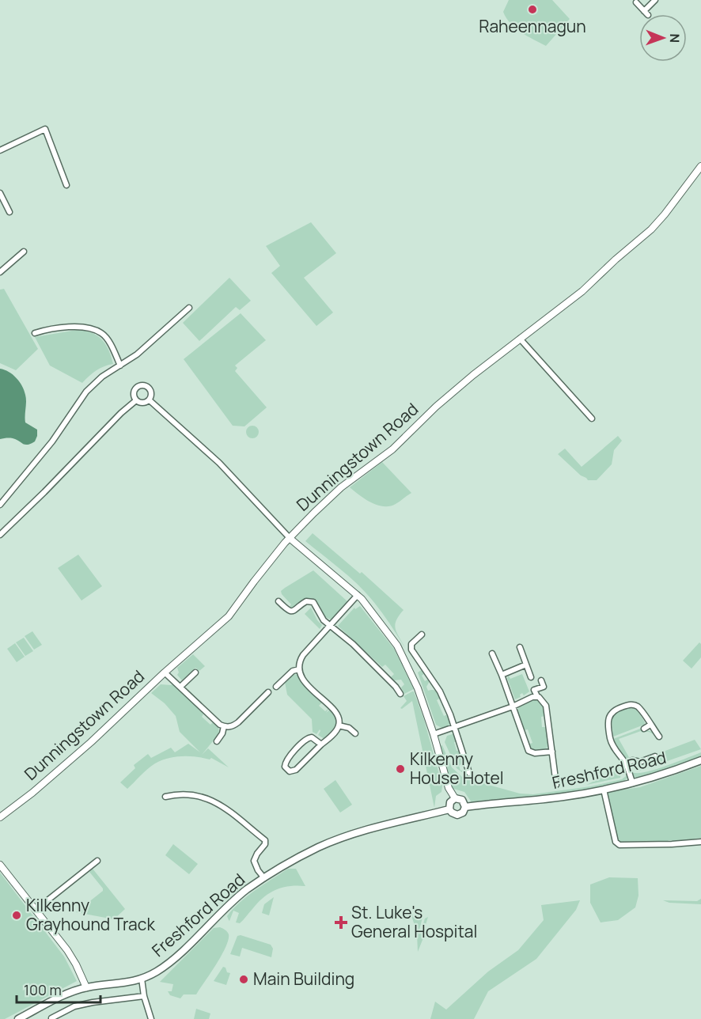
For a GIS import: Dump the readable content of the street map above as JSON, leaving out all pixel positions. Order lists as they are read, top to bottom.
{
  "streets": {
    "main road": ["Freshford Road"],
    "street": ["Dunningstown Road"]
  },
  "places": {
    "other": [
      "Raheennagun",
      "Kilkenny House Hotel",
      "Kilkenny Grayhound Track",
      "Main Building"
    ],
    "health": ["St. Luke's General Hospital"]
  },
  "scale_bar": "100 m",
  "north": "right"
}
